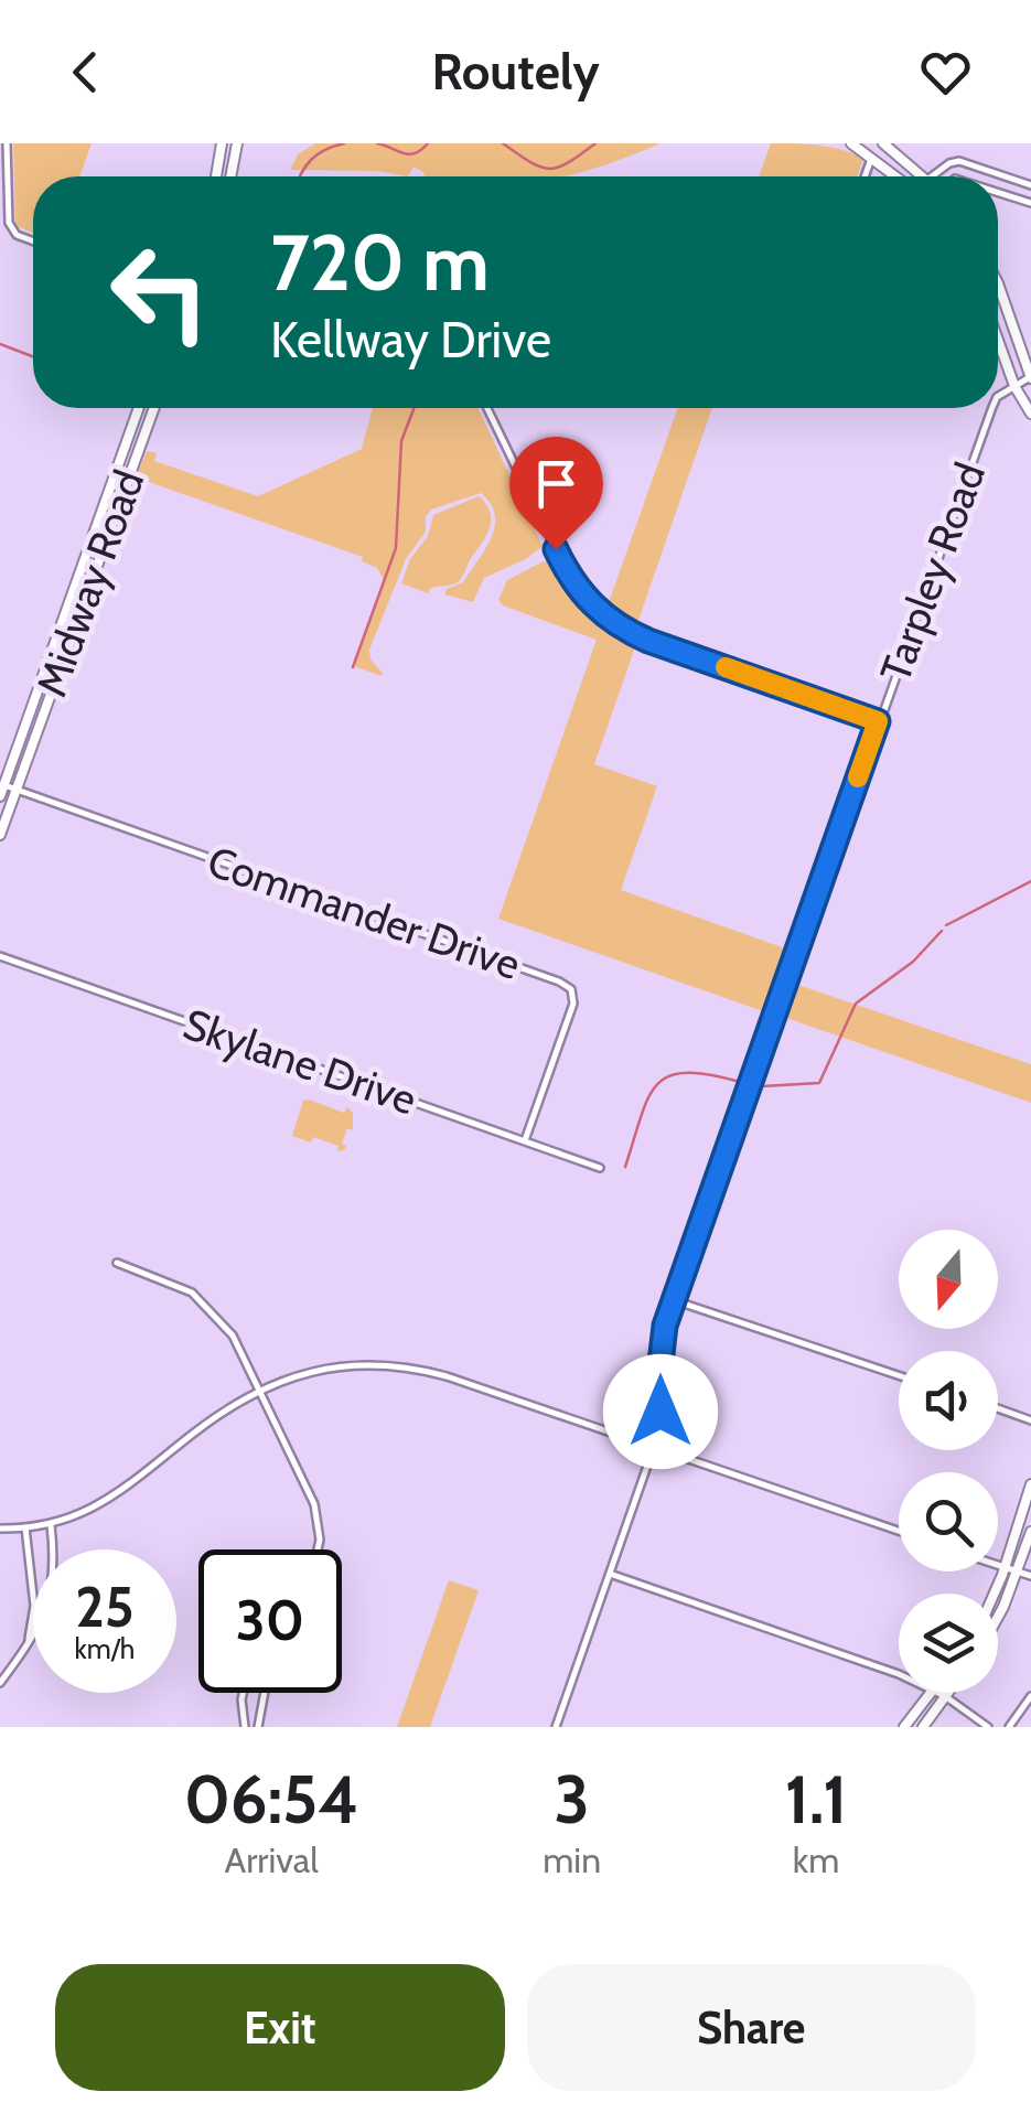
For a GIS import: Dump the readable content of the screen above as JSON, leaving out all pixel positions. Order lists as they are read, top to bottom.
{
  "streets": {
    "main road": ["Midway Road"],
    "street": ["Tarpley Road", "Commander Drive", "Skylane Drive"]
  },
  "crossings": [
    ["Midway Road", "Commander Drive"],
    ["Commander Drive", "Skylane Drive"]
  ],
  "north": "bottom",
  "page": {
    "header": "Routely",
    "turn": ["720 m", "Kellway Drive"],
    "speed": "25 km/h",
    "limit": "30",
    "eta": [
      "06:54",
      "Arrival",
      "3",
      "min",
      "1.1",
      "km"
    ],
    "buttons": ["Exit", "Share"]
  }
}
